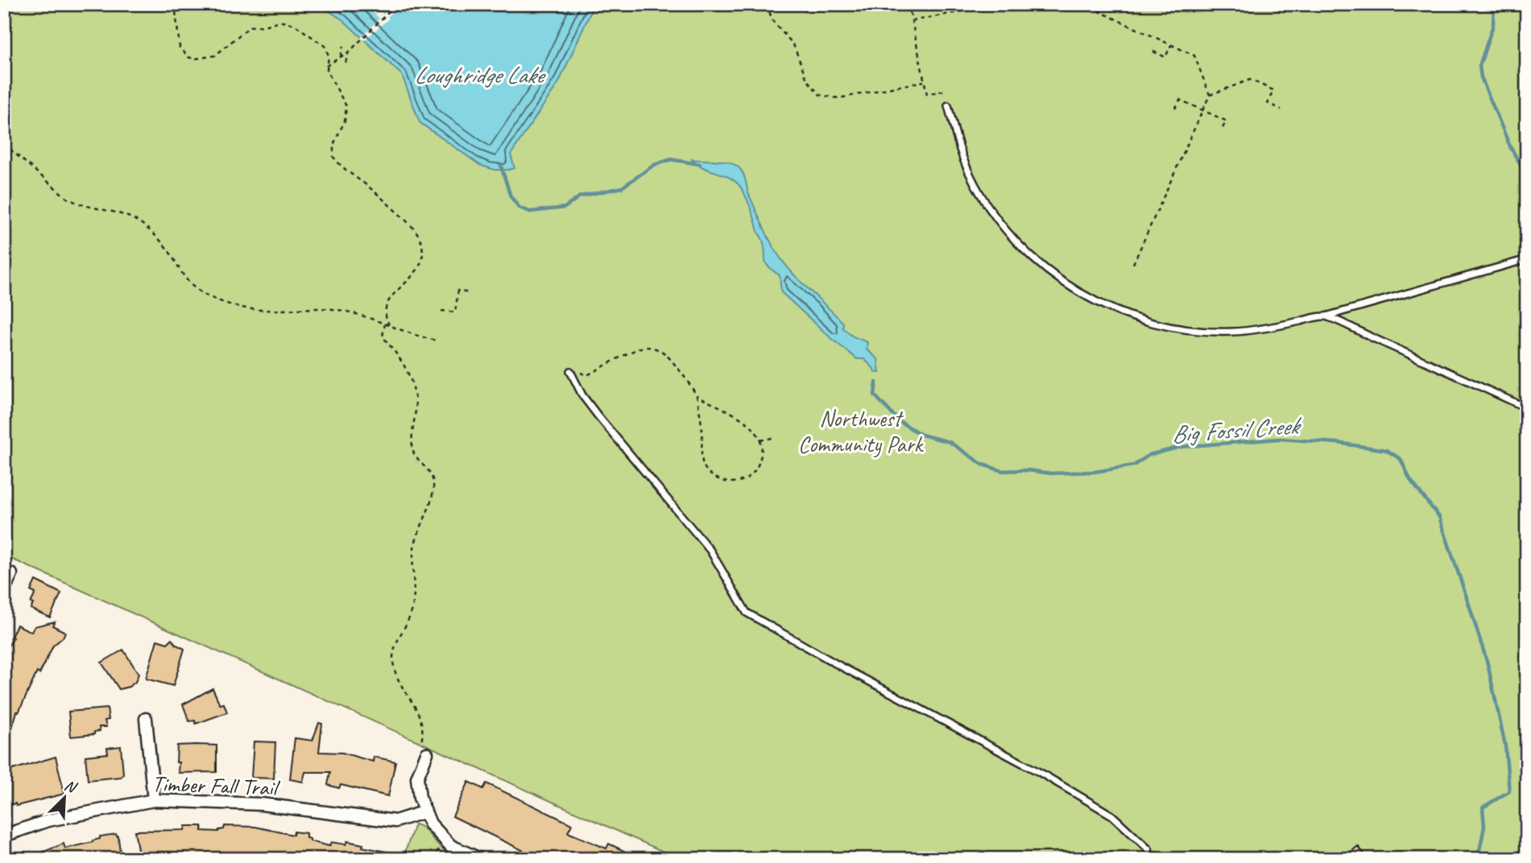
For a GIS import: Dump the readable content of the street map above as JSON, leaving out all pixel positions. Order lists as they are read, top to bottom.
{
  "streets": {
    "street": ["Timber Fall Trail"]
  },
  "water": ["Loughridge Lake", "Big Fossil Creek"],
  "parks": ["Northwest Community Park"],
  "north": "top right"
}
